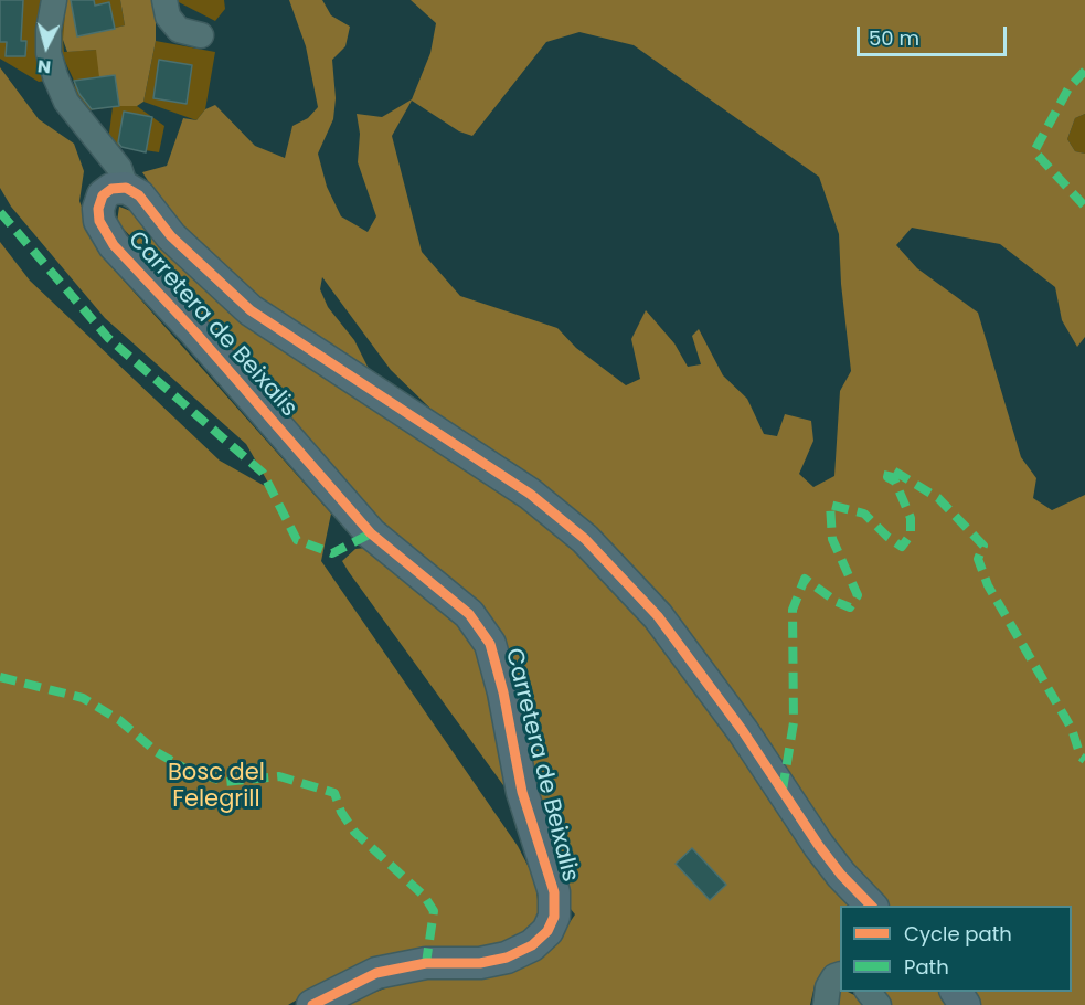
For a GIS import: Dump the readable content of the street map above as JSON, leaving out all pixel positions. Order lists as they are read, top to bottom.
{
  "streets": {
    "main road": ["Carretera de Beixalis"]
  },
  "parks": ["Bosc del Felegrill"],
  "legend": ["Cycle path", "Path"],
  "scale_bar": "50 m",
  "north": "bottom"
}
